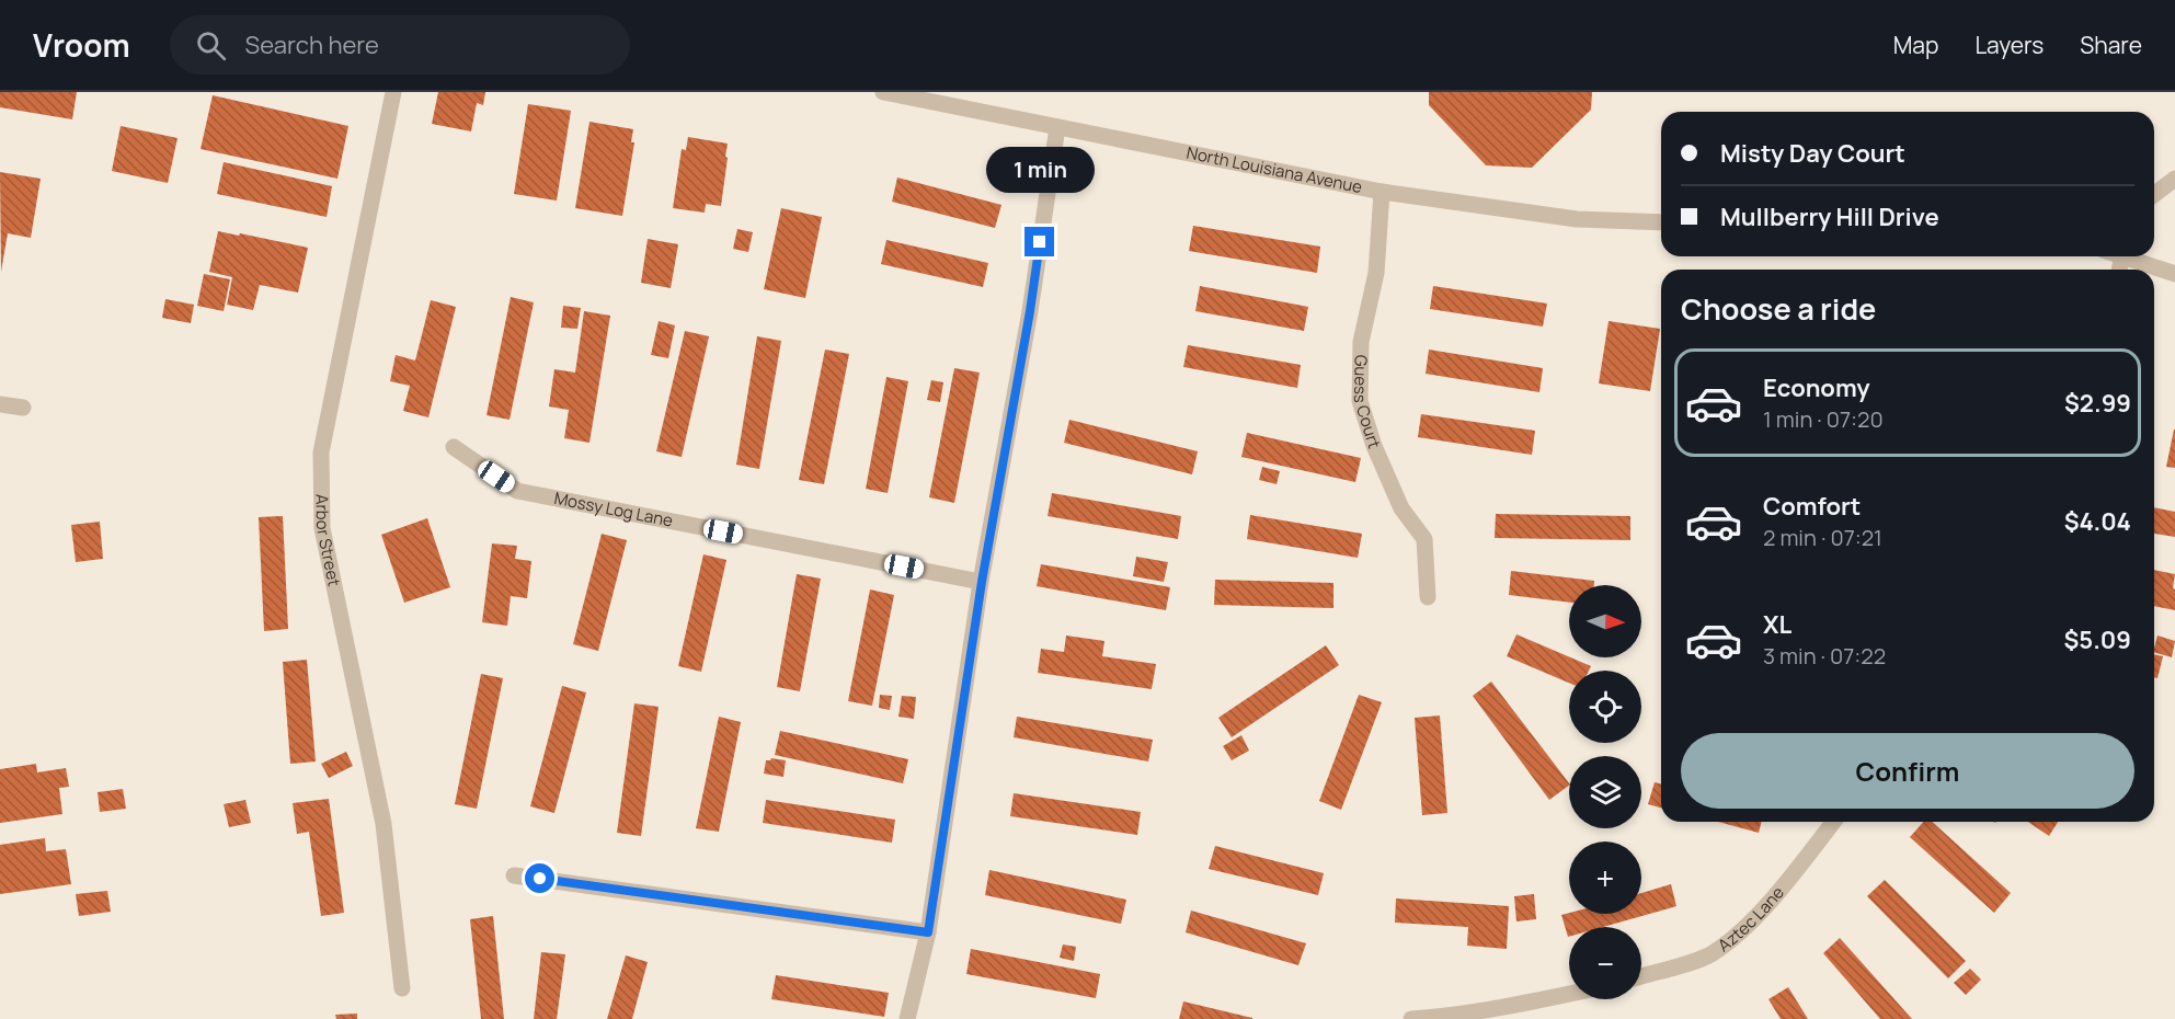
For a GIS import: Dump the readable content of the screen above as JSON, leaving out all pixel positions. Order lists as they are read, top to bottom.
{
  "streets": {
    "street": [
      "North Louisiana Avenue",
      "Guess Court",
      "Mossy Log Lane",
      "Arbor Street",
      "Aztec Lane"
    ]
  },
  "crossings": [
    ["North Louisiana Avenue", "Guess Court"]
  ],
  "north": "right",
  "page": {
    "header": "Vroom",
    "search": "Search here",
    "nav": ["Map", "Layers", "Share"],
    "banner": ["Misty Day Court", "Mullberry Hill Drive"],
    "bubble": "1 min",
    "heading": "Choose a ride",
    "list": [
      {
        "name": "Economy",
        "note": "1 min · 07:20",
        "value": "$2.99"
      },
      {
        "name": "Comfort",
        "note": "2 min · 07:21",
        "value": "$4.04"
      },
      {
        "name": "XL",
        "note": "3 min · 07:22",
        "value": "$5.09"
      }
    ],
    "map_buttons": ["+", "−"],
    "buttons": "Confirm"
  }
}
